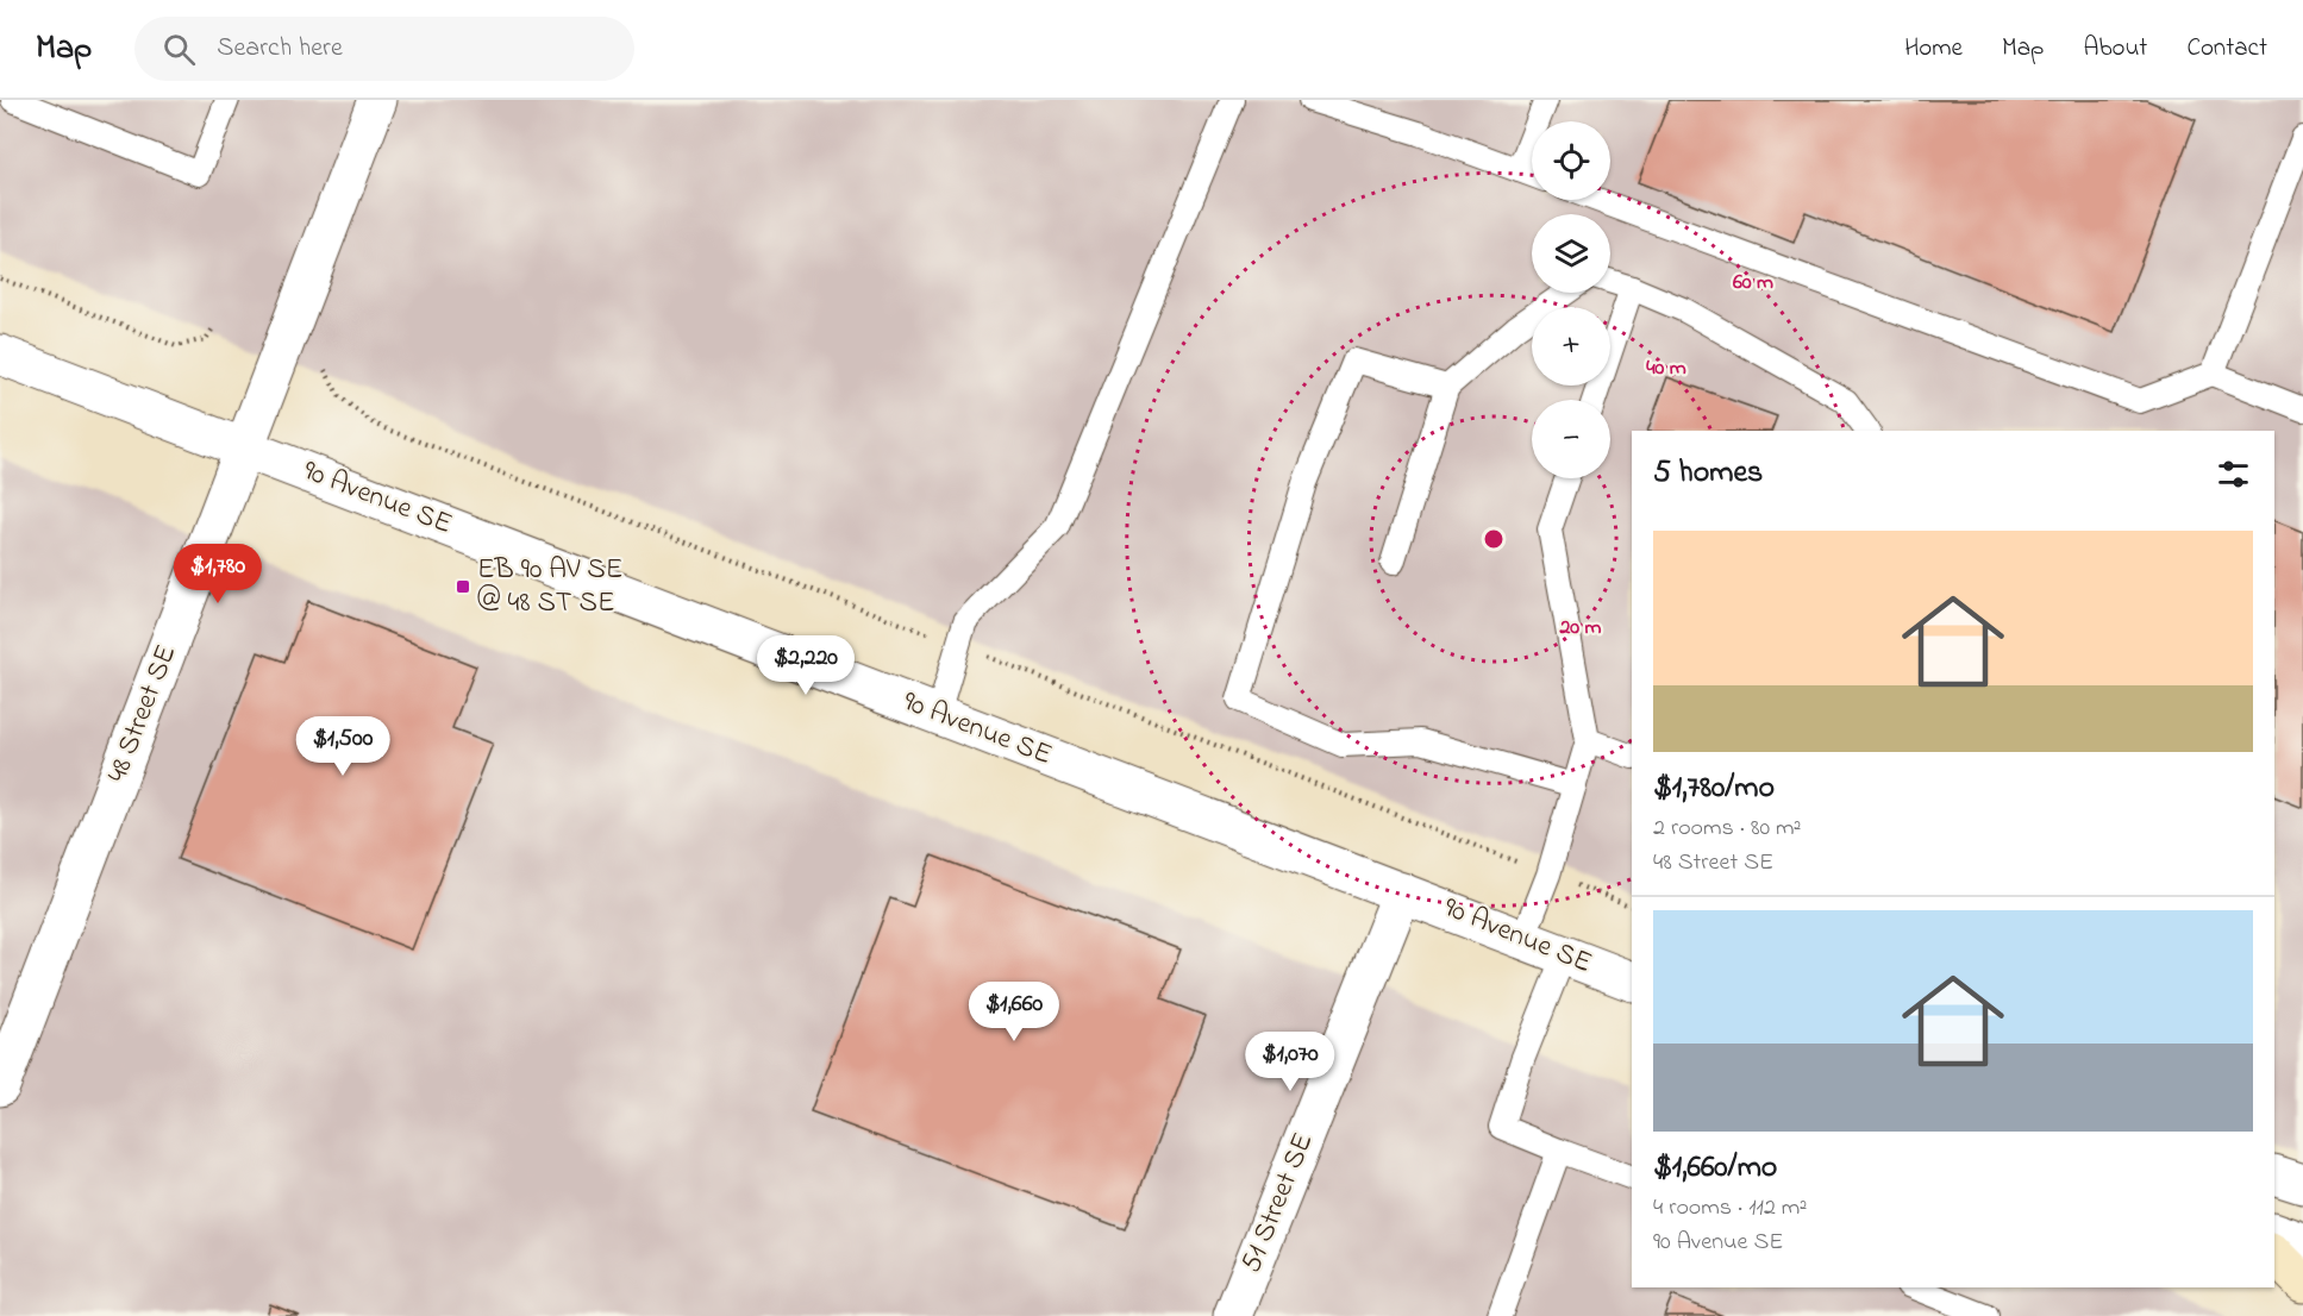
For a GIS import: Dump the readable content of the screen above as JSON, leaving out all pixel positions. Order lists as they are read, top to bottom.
{
  "streets": {
    "street": ["90 Avenue SE", "48 Street SE", "51 Street SE"]
  },
  "crossings": [
    ["90 Avenue SE", "48 Street SE"],
    ["90 Avenue SE", "51 Street SE"]
  ],
  "places": {
    "transit": ["EB 90 AV SE @ 48 ST SE"]
  },
  "page": {
    "header": "Map",
    "search": "Search here",
    "nav": [
      "Home",
      "Map",
      "About",
      "Contact"
    ],
    "map_buttons": ["+", "−"],
    "heading": "5 homes",
    "list": [
      {
        "name": "$1,780/mo",
        "note": "2 rooms · 80 m² · 48 Street SE"
      },
      {
        "name": "$1,660/mo",
        "note": "4 rooms · 112 m² · 90 Avenue SE"
      }
    ],
    "price": [
      "$1,780",
      "$2,220",
      "$1,500",
      "$1,660",
      "$1,070"
    ]
  },
  "rings": ["60 m", "40 m", "20 m"]
}
